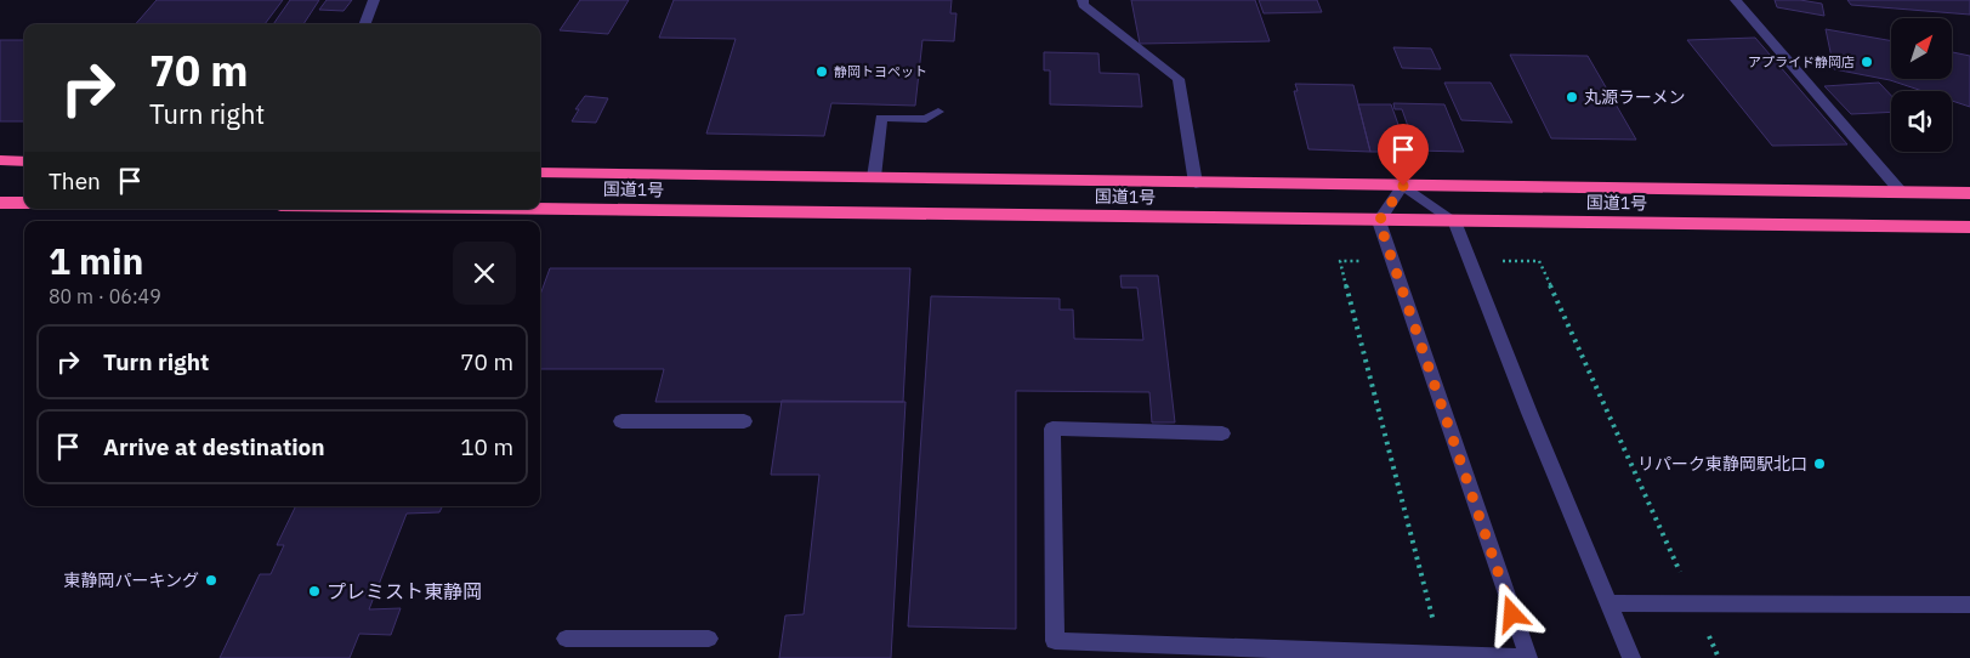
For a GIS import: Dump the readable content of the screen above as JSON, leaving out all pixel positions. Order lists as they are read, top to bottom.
{
  "streets": {
    "highway": ["国道1号"]
  },
  "places": [
    "アプライド静岡店",
    "静岡トヨペット",
    "丸源ラーメン",
    "リパーク東静岡駅北口",
    "東静岡パーキング",
    "プレミスト東静岡"
  ],
  "north": "top right",
  "page": {
    "turn": ["70 m", "Turn right"],
    "then": "Then",
    "heading": ["1 min", "80 m · 06:49"],
    "list": [
      {
        "name": "Turn right",
        "value": "70 m"
      },
      {
        "name": "Arrive at destination",
        "value": "10 m"
      }
    ]
  }
}
